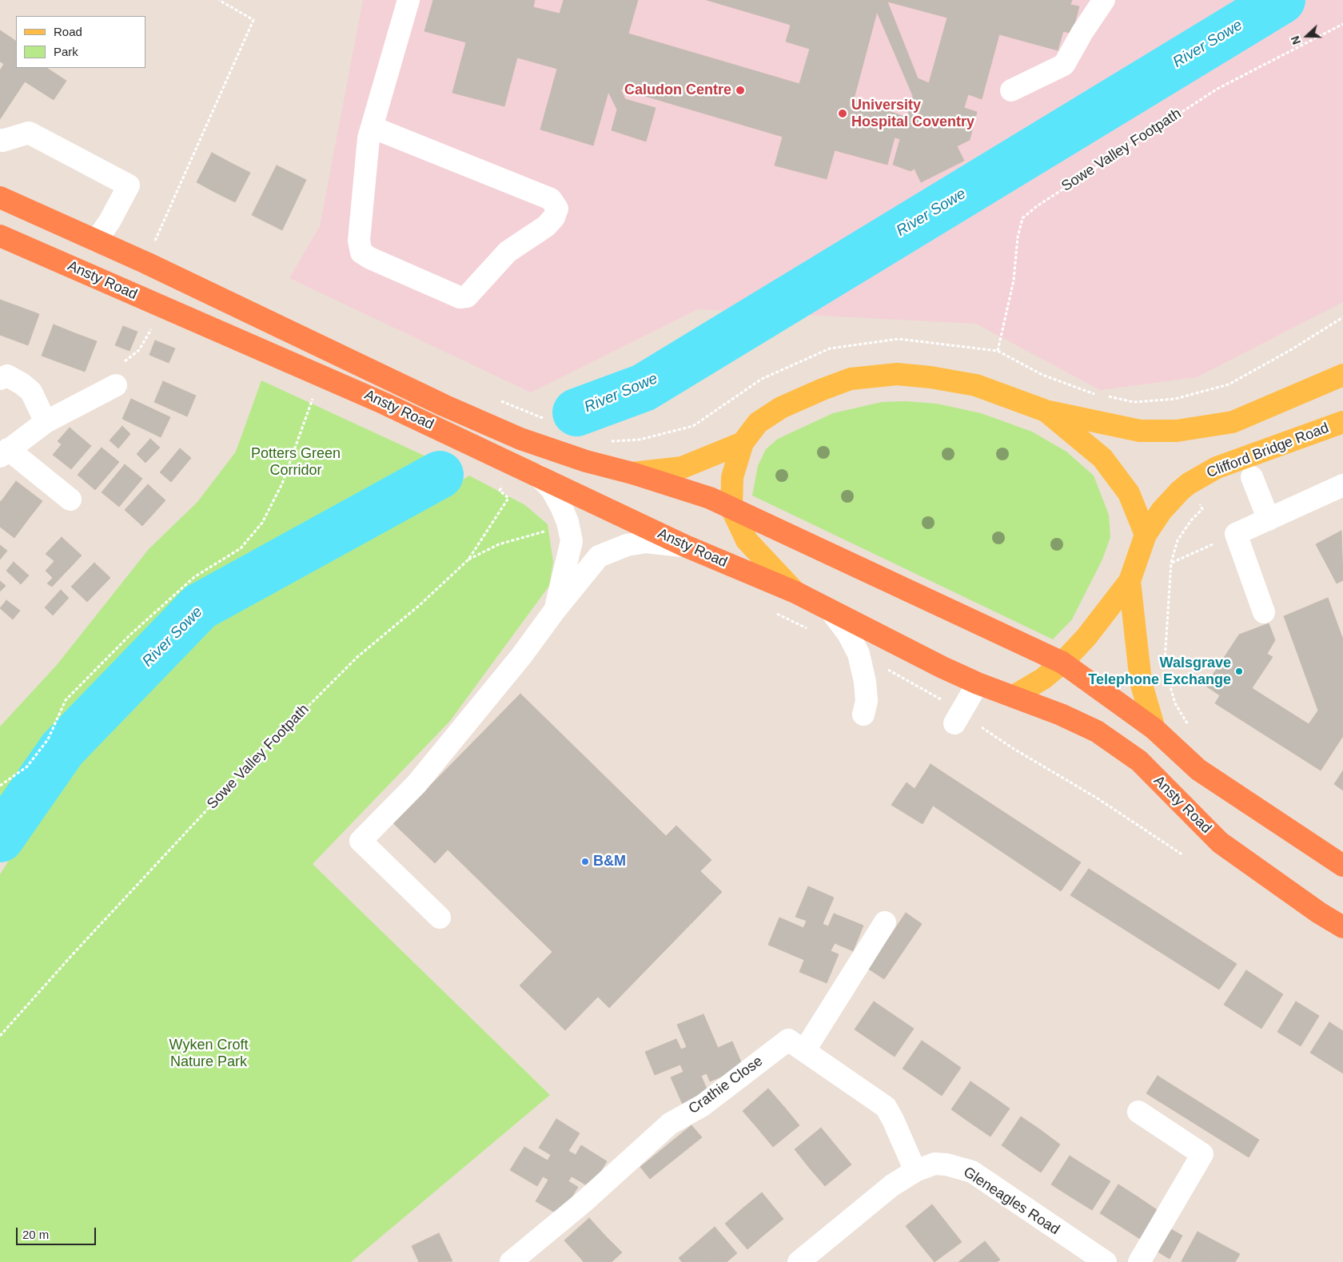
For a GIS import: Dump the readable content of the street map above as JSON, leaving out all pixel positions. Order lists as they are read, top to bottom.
{
  "streets": {
    "highway": ["Ansty Road"],
    "main road": ["Clifford Bridge Road"],
    "street": ["Crathie Close", "Gleneagles Road"],
    "path": ["Sowe Valley Footpath"]
  },
  "crossings": [
    ["Crathie Close", "Gleneagles Road"]
  ],
  "water": ["River Sowe"],
  "parks": ["Potters Green Corridor", "Wyken Croft Nature Park"],
  "places": [
    "Caludon Centre",
    "University Hospital Coventry",
    "Walsgrave Telephone Exchange",
    "B&M"
  ],
  "legend": ["Road", "Park"],
  "scale_bar": "20 m",
  "north": "left"
}
